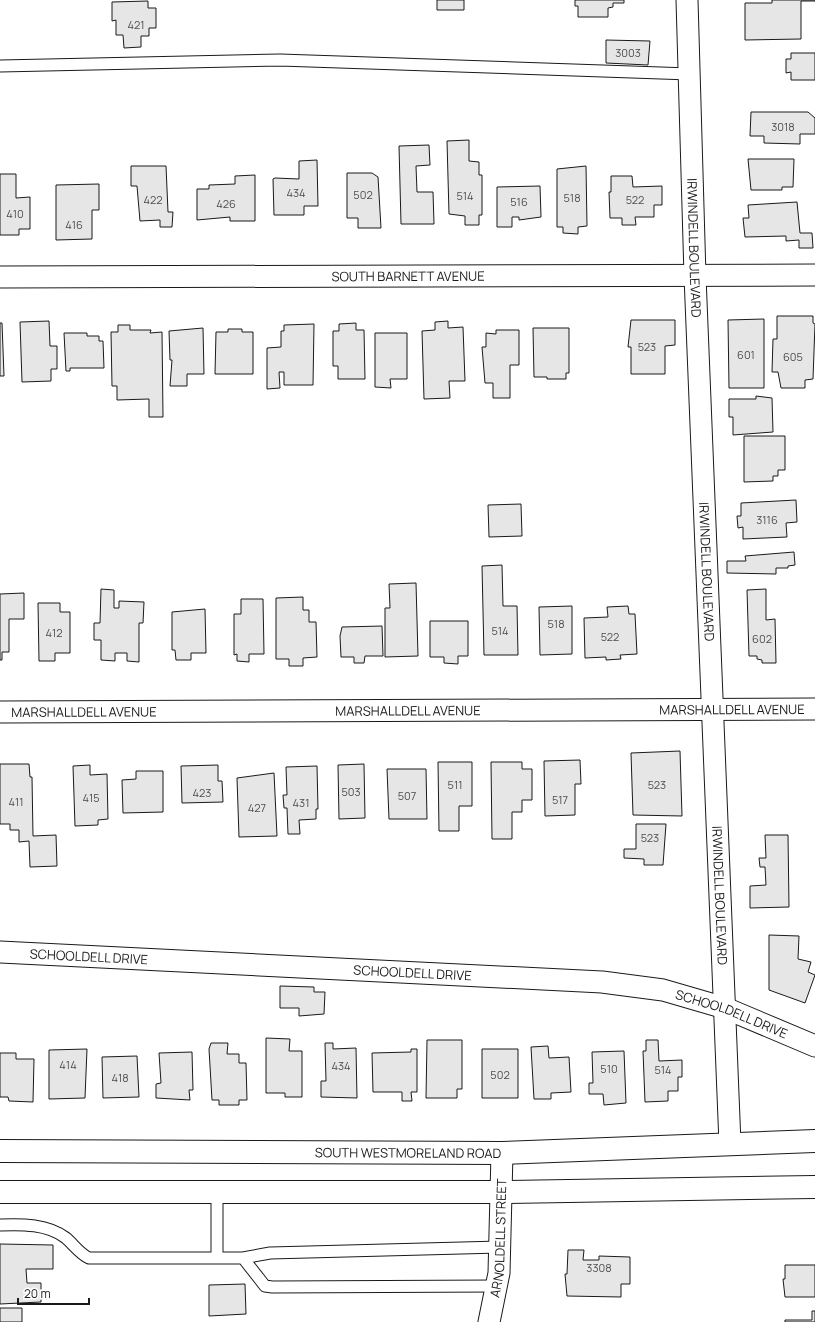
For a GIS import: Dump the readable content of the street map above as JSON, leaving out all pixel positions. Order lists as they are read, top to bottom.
{
  "streets": {
    "main road": ["SOUTH WESTMORELAND ROAD"],
    "street": [
      "IRWINDELL BOULEVARD",
      "SOUTH BARNETT AVENUE",
      "MARSHALLDELL AVENUE",
      "SCHOOLDELL DRIVE",
      "ARNOLDELL STREET"
    ]
  },
  "crossings": [
    ["IRWINDELL BOULEVARD", "SOUTH BARNETT AVENUE"],
    ["IRWINDELL BOULEVARD", "MARSHALLDELL AVENUE"],
    ["IRWINDELL BOULEVARD", "SCHOOLDELL DRIVE"],
    ["IRWINDELL BOULEVARD", "SOUTH WESTMORELAND ROAD"],
    ["SOUTH WESTMORELAND ROAD", "ARNOLDELL STREET"]
  ],
  "house_numbers": [
    "421",
    "3003",
    "3018",
    "434",
    "502",
    "514",
    "518",
    "422",
    "522",
    "516",
    "426",
    "410",
    "416",
    "523",
    "601",
    "605",
    "3116",
    "518",
    "514",
    "412",
    "522",
    "602",
    "511",
    "523",
    "503",
    "423",
    "507",
    "415",
    "517",
    "411",
    "431",
    "427",
    "523",
    "414",
    "434",
    "510",
    "514",
    "502",
    "418",
    "3308"
  ],
  "scale_bar": "20 m"
}
